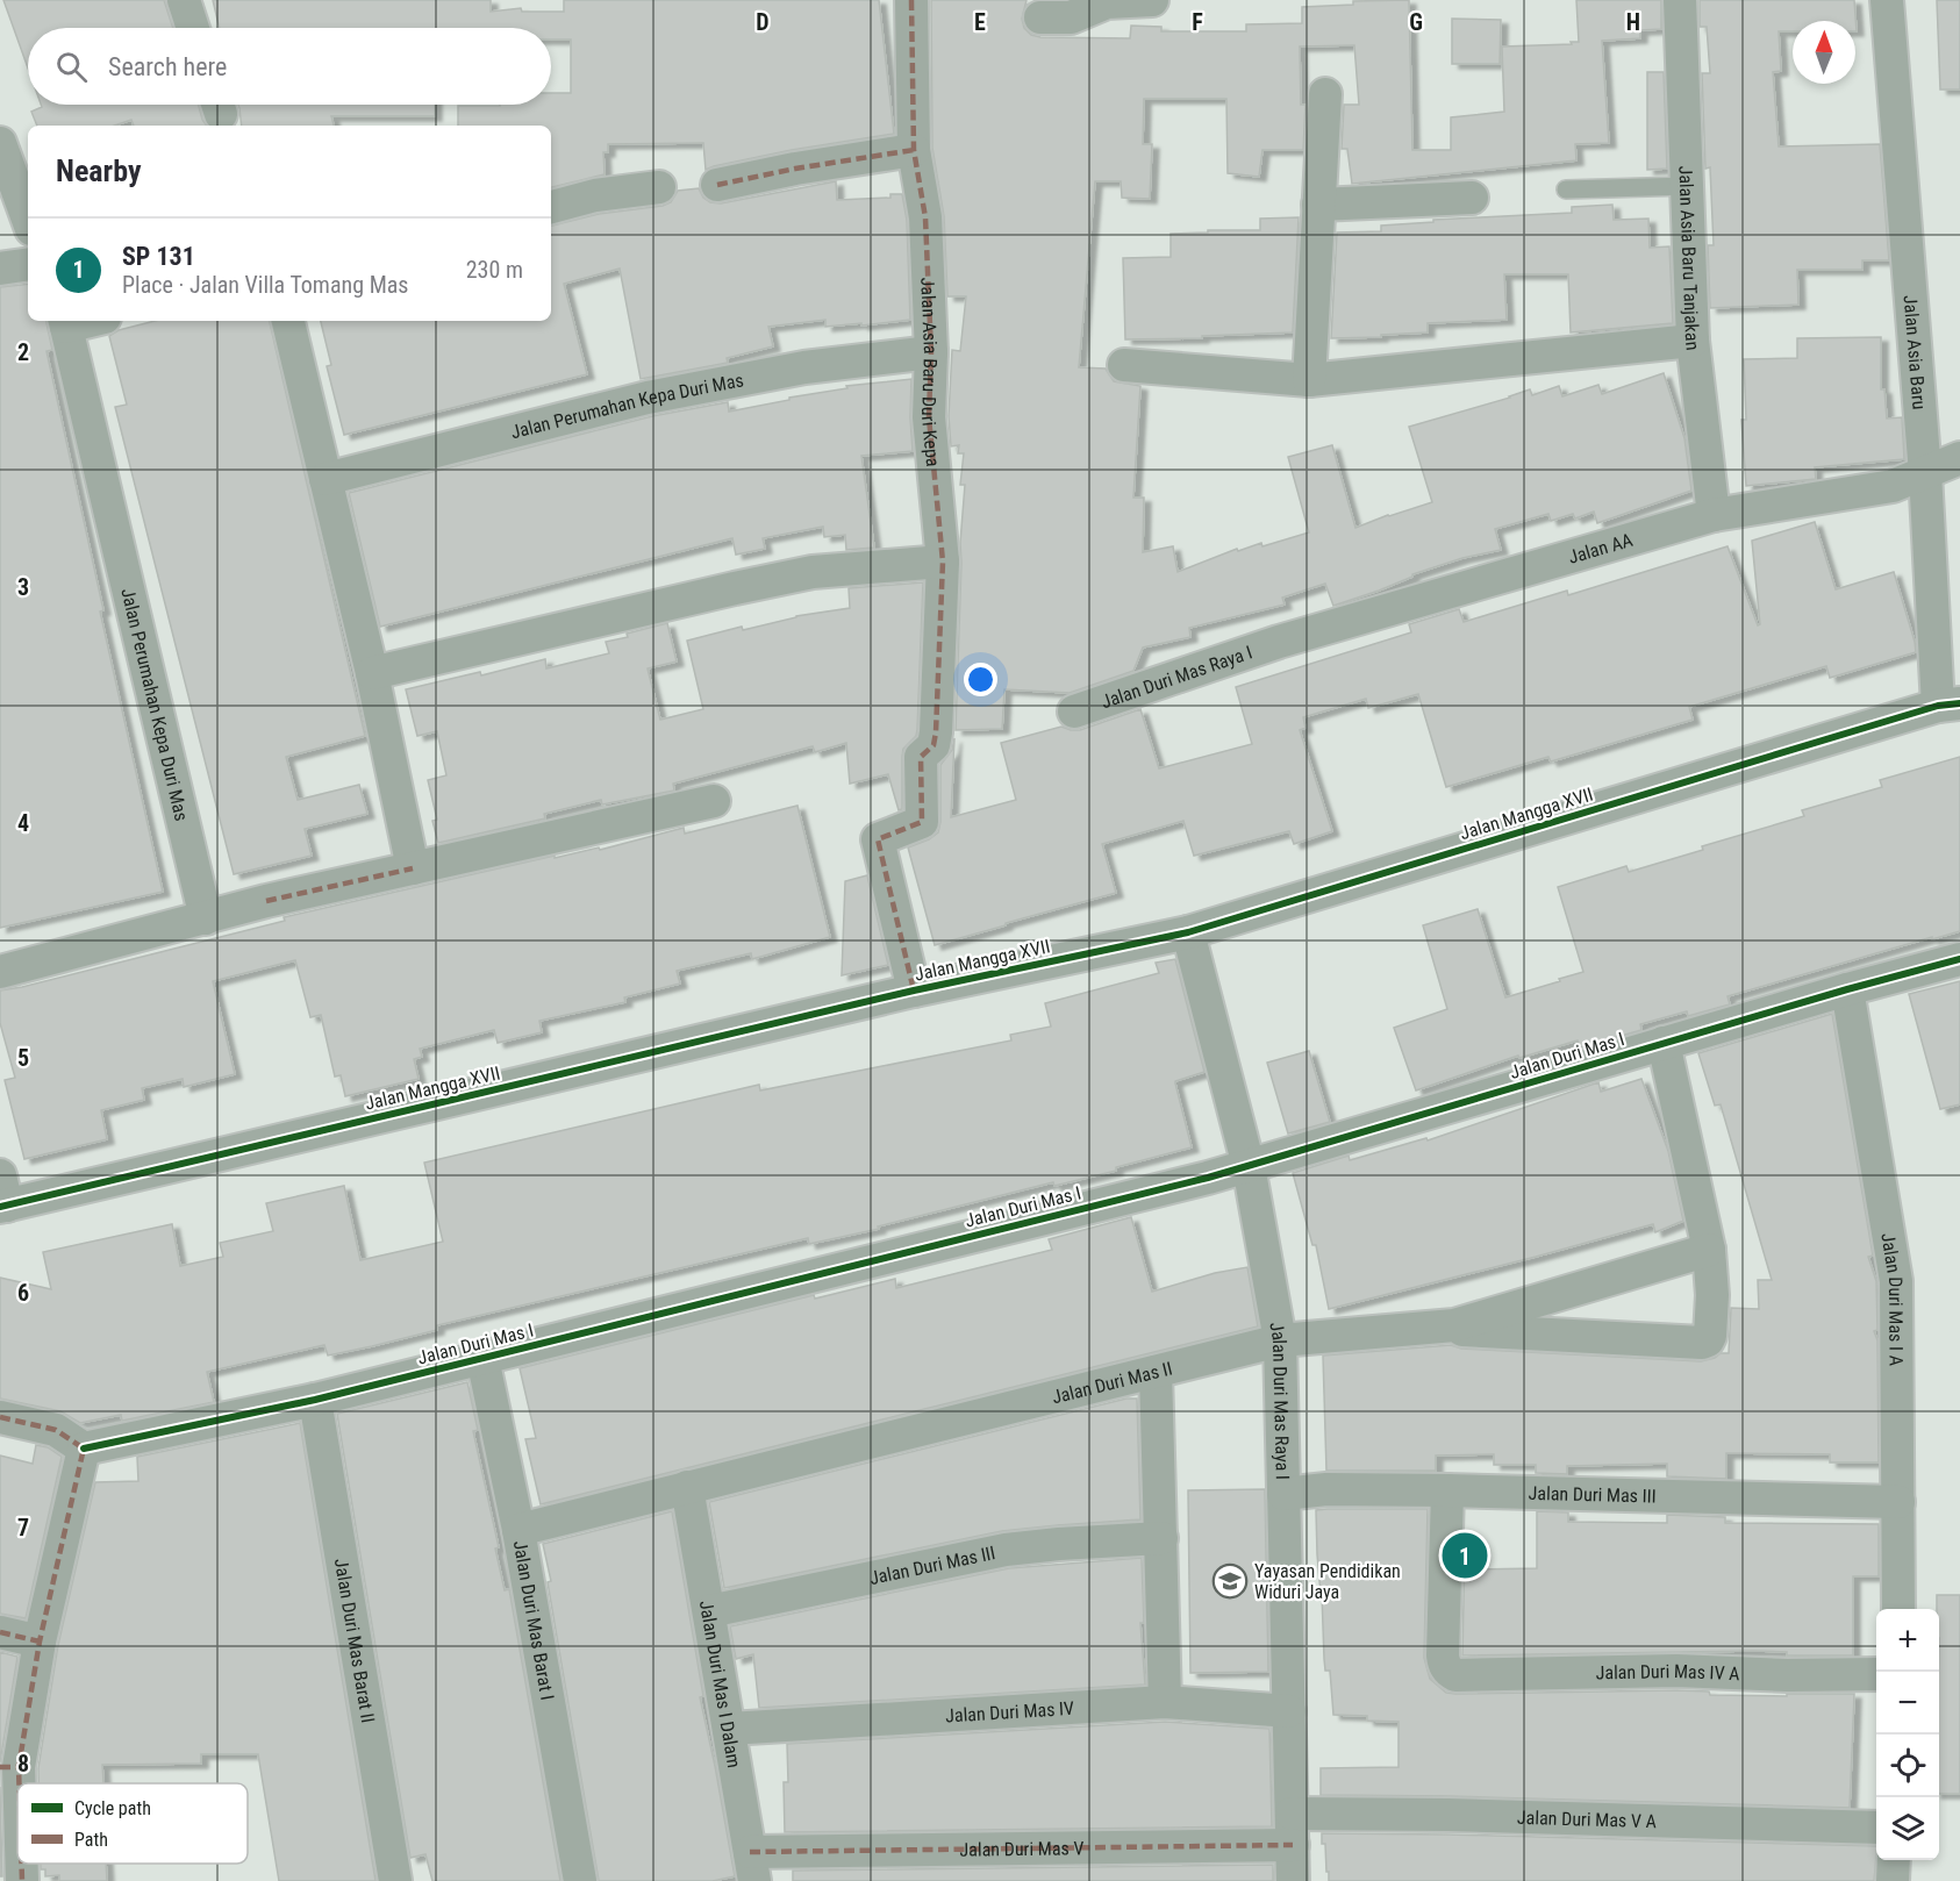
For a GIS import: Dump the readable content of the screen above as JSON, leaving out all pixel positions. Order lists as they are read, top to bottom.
{
  "streets": {
    "street": [
      "Jalan Asia Baru Tanjakan",
      "Jalan Asia Baru",
      "Jalan Asia Baru Duri Kepa",
      "Jalan Perumahan Kepa Duri Mas",
      "Jalan AA",
      "Jalan Duri Mas Raya I",
      "Jalan Mangga XVII",
      "Jalan Duri Mas I",
      "Jalan Duri Mas I A",
      "Jalan Duri Mas II",
      "Jalan Duri Mas III",
      "Jalan Duri Mas Barat I",
      "Jalan Duri Mas Barat II",
      "Jalan Duri Mas IV A",
      "Jalan Duri Mas I Dalam",
      "Jalan Duri Mas IV",
      "Jalan Duri Mas V A",
      "Jalan Duri Mas V"
    ]
  },
  "crossings": [
    ["Jalan Asia Baru Tanjakan", "Jalan AA"],
    ["Jalan Asia Baru", "Jalan AA"],
    ["Jalan Asia Baru", "Jalan Mangga XVII"],
    ["Jalan Asia Baru Duri Kepa", "Jalan Perumahan Kepa Duri Mas"],
    ["Jalan Asia Baru Duri Kepa", "Jalan Mangga XVII"],
    ["Jalan AA", "Jalan Duri Mas Raya I"],
    ["Jalan Duri Mas Raya I", "Jalan Mangga XVII"],
    ["Jalan Duri Mas Raya I", "Jalan Duri Mas I"],
    ["Jalan Duri Mas Raya I", "Jalan Duri Mas II"],
    ["Jalan Duri Mas Raya I", "Jalan Duri Mas III"],
    ["Jalan Duri Mas Raya I", "Jalan Duri Mas IV"],
    ["Jalan Duri Mas Raya I", "Jalan Duri Mas V A"],
    ["Jalan Duri Mas Raya I", "Jalan Duri Mas V"],
    ["Jalan Duri Mas I", "Jalan Duri Mas I A"],
    ["Jalan Duri Mas I", "Jalan Duri Mas Barat I"],
    ["Jalan Duri Mas I", "Jalan Duri Mas Barat II"],
    ["Jalan Duri Mas I A", "Jalan Duri Mas III"],
    ["Jalan Duri Mas II", "Jalan Duri Mas Barat I"],
    ["Jalan Duri Mas II", "Jalan Duri Mas I Dalam"],
    ["Jalan Duri Mas III", "Jalan Duri Mas IV A"],
    ["Jalan Duri Mas III", "Jalan Duri Mas I Dalam"],
    ["Jalan Duri Mas I Dalam", "Jalan Duri Mas IV"],
    ["Jalan Duri Mas I Dalam", "Jalan Duri Mas V"],
    ["Jalan Duri Mas V A", "Jalan Duri Mas V"]
  ],
  "places": {
    "school or university": ["Yayasan Pendidikan Widuri Jaya"]
  },
  "legend": ["Cycle path", "Path"],
  "north": "top",
  "page": {
    "search": "Search here",
    "heading": "Nearby",
    "list": [
      {
        "mark": "1",
        "name": "SP 131",
        "note": "Place · Jalan Villa Tomang Mas",
        "value": "230 m"
      }
    ],
    "pins": "1",
    "map_buttons": ["+", "−"]
  },
  "grid": {
    "columns": [
      "D",
      "E",
      "F",
      "G",
      "H"
    ],
    "rows": [
      "2",
      "3",
      "4",
      "5",
      "6",
      "7",
      "8"
    ]
  }
}
